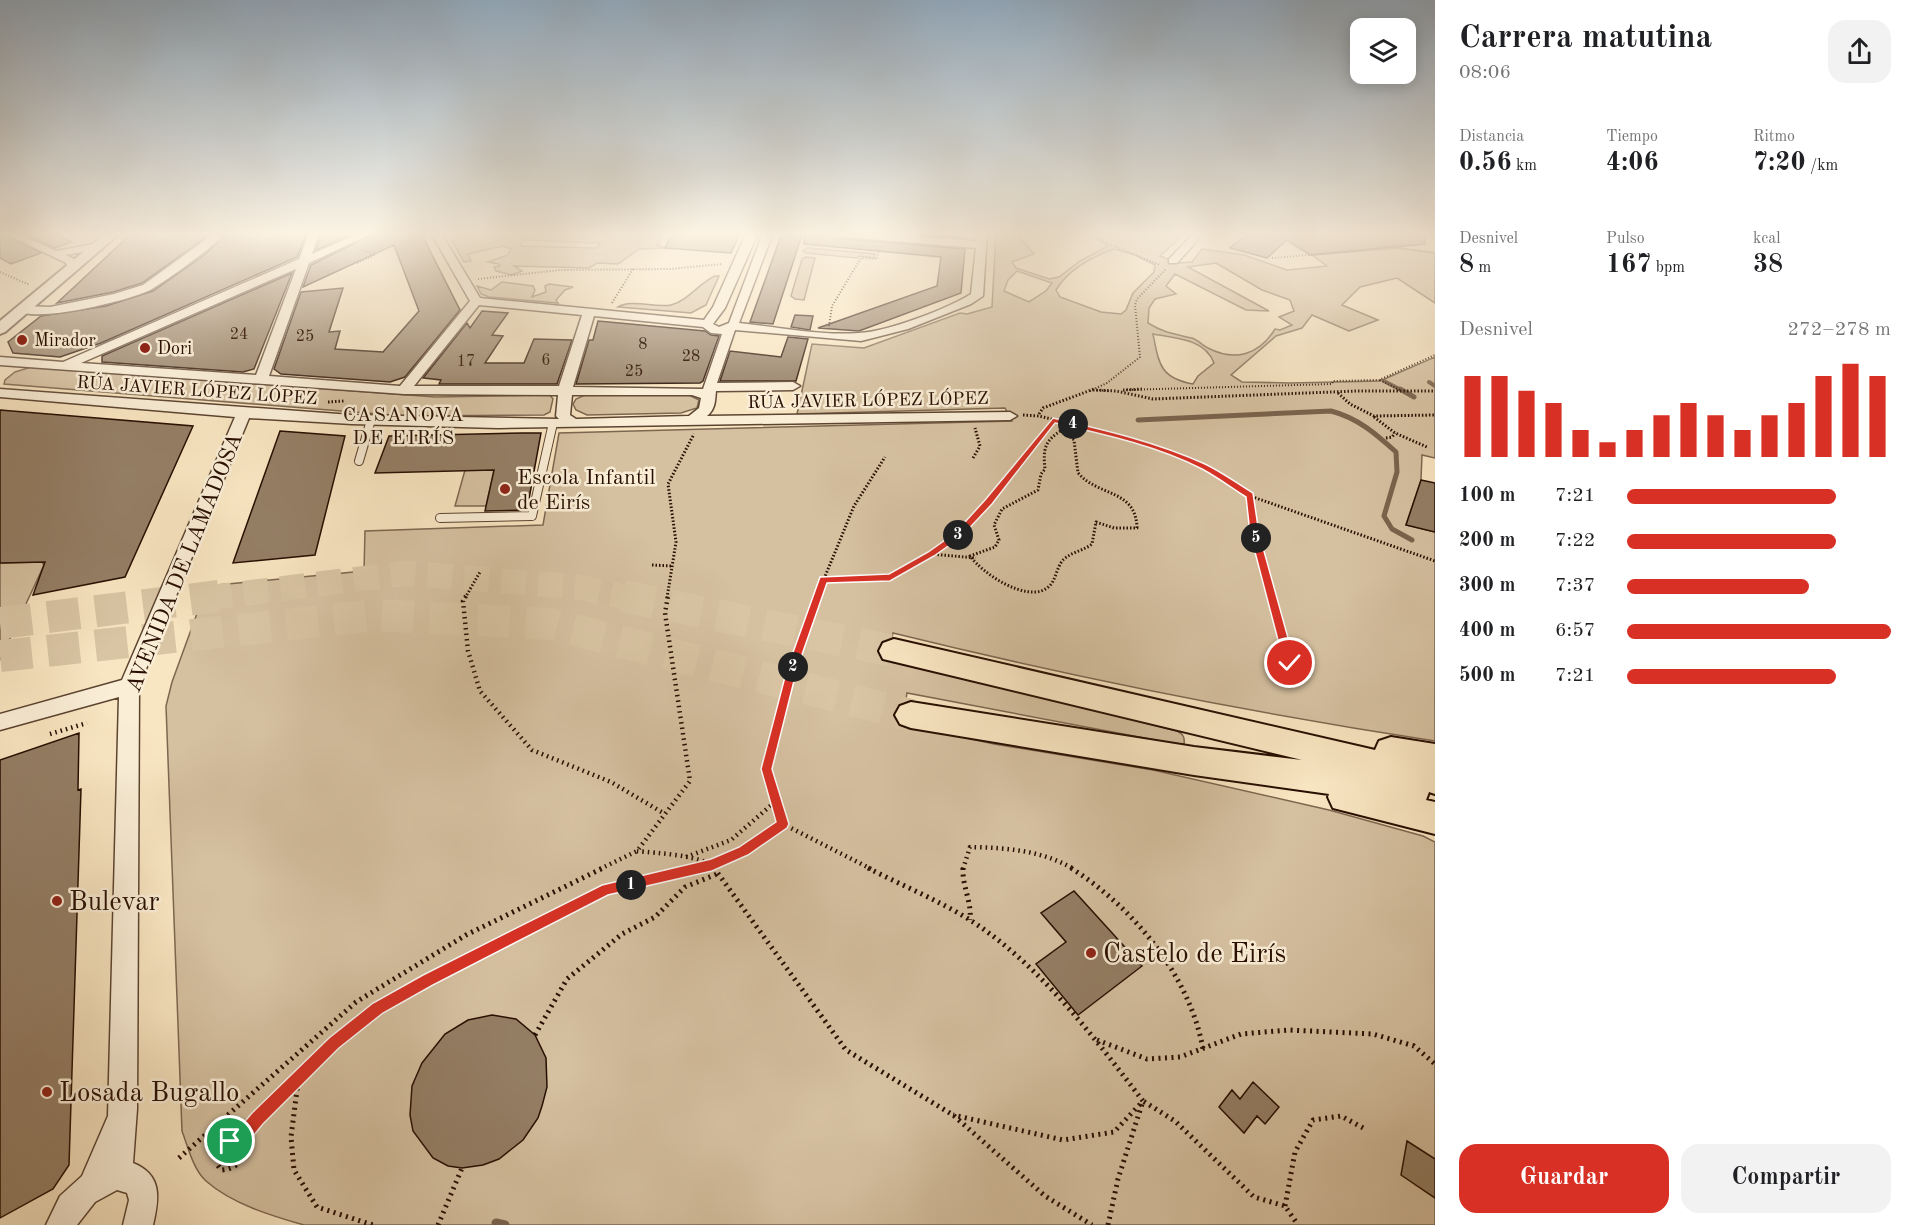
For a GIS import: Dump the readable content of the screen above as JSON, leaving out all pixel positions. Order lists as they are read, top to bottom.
{
  "streets": {
    "street": ["RÚA JAVIER LÓPEZ LÓPEZ", "AVENIDA DE LAMADOSA"]
  },
  "crossings": [
    ["RÚA JAVIER LÓPEZ LÓPEZ", "AVENIDA DE LAMADOSA"]
  ],
  "districts": ["CASANOVA DE EIRÍS"],
  "places": [
    "Mirador",
    "Dori",
    "Escola Infantil de Eirís",
    "Bulevar",
    "Castelo de Eirís",
    "Losada Bugallo"
  ],
  "house_numbers": [
    "24",
    "25",
    "8",
    "28",
    "6",
    "17",
    "25"
  ],
  "page": {
    "heading": ["Carrera matutina", "08:06"],
    "stats": [
      ["Distancia", "0.56 km"],
      ["Tiempo", "4:06"],
      ["Ritmo", "7:20 /km"],
      ["Desnivel", "8 m"],
      ["Pulso", "167 bpm"],
      ["kcal", "38"]
    ],
    "chart": ["Desnivel", "272–278 m"],
    "pins": [
      "4",
      "3",
      "5",
      "2",
      "1"
    ],
    "list": [
      {
        "name": "100 m",
        "note": "7:21"
      },
      {
        "name": "200 m",
        "note": "7:22"
      },
      {
        "name": "300 m",
        "note": "7:37"
      },
      {
        "name": "400 m",
        "note": "6:57"
      },
      {
        "name": "500 m",
        "note": "7:21"
      }
    ],
    "buttons": ["Guardar", "Compartir"]
  }
}
